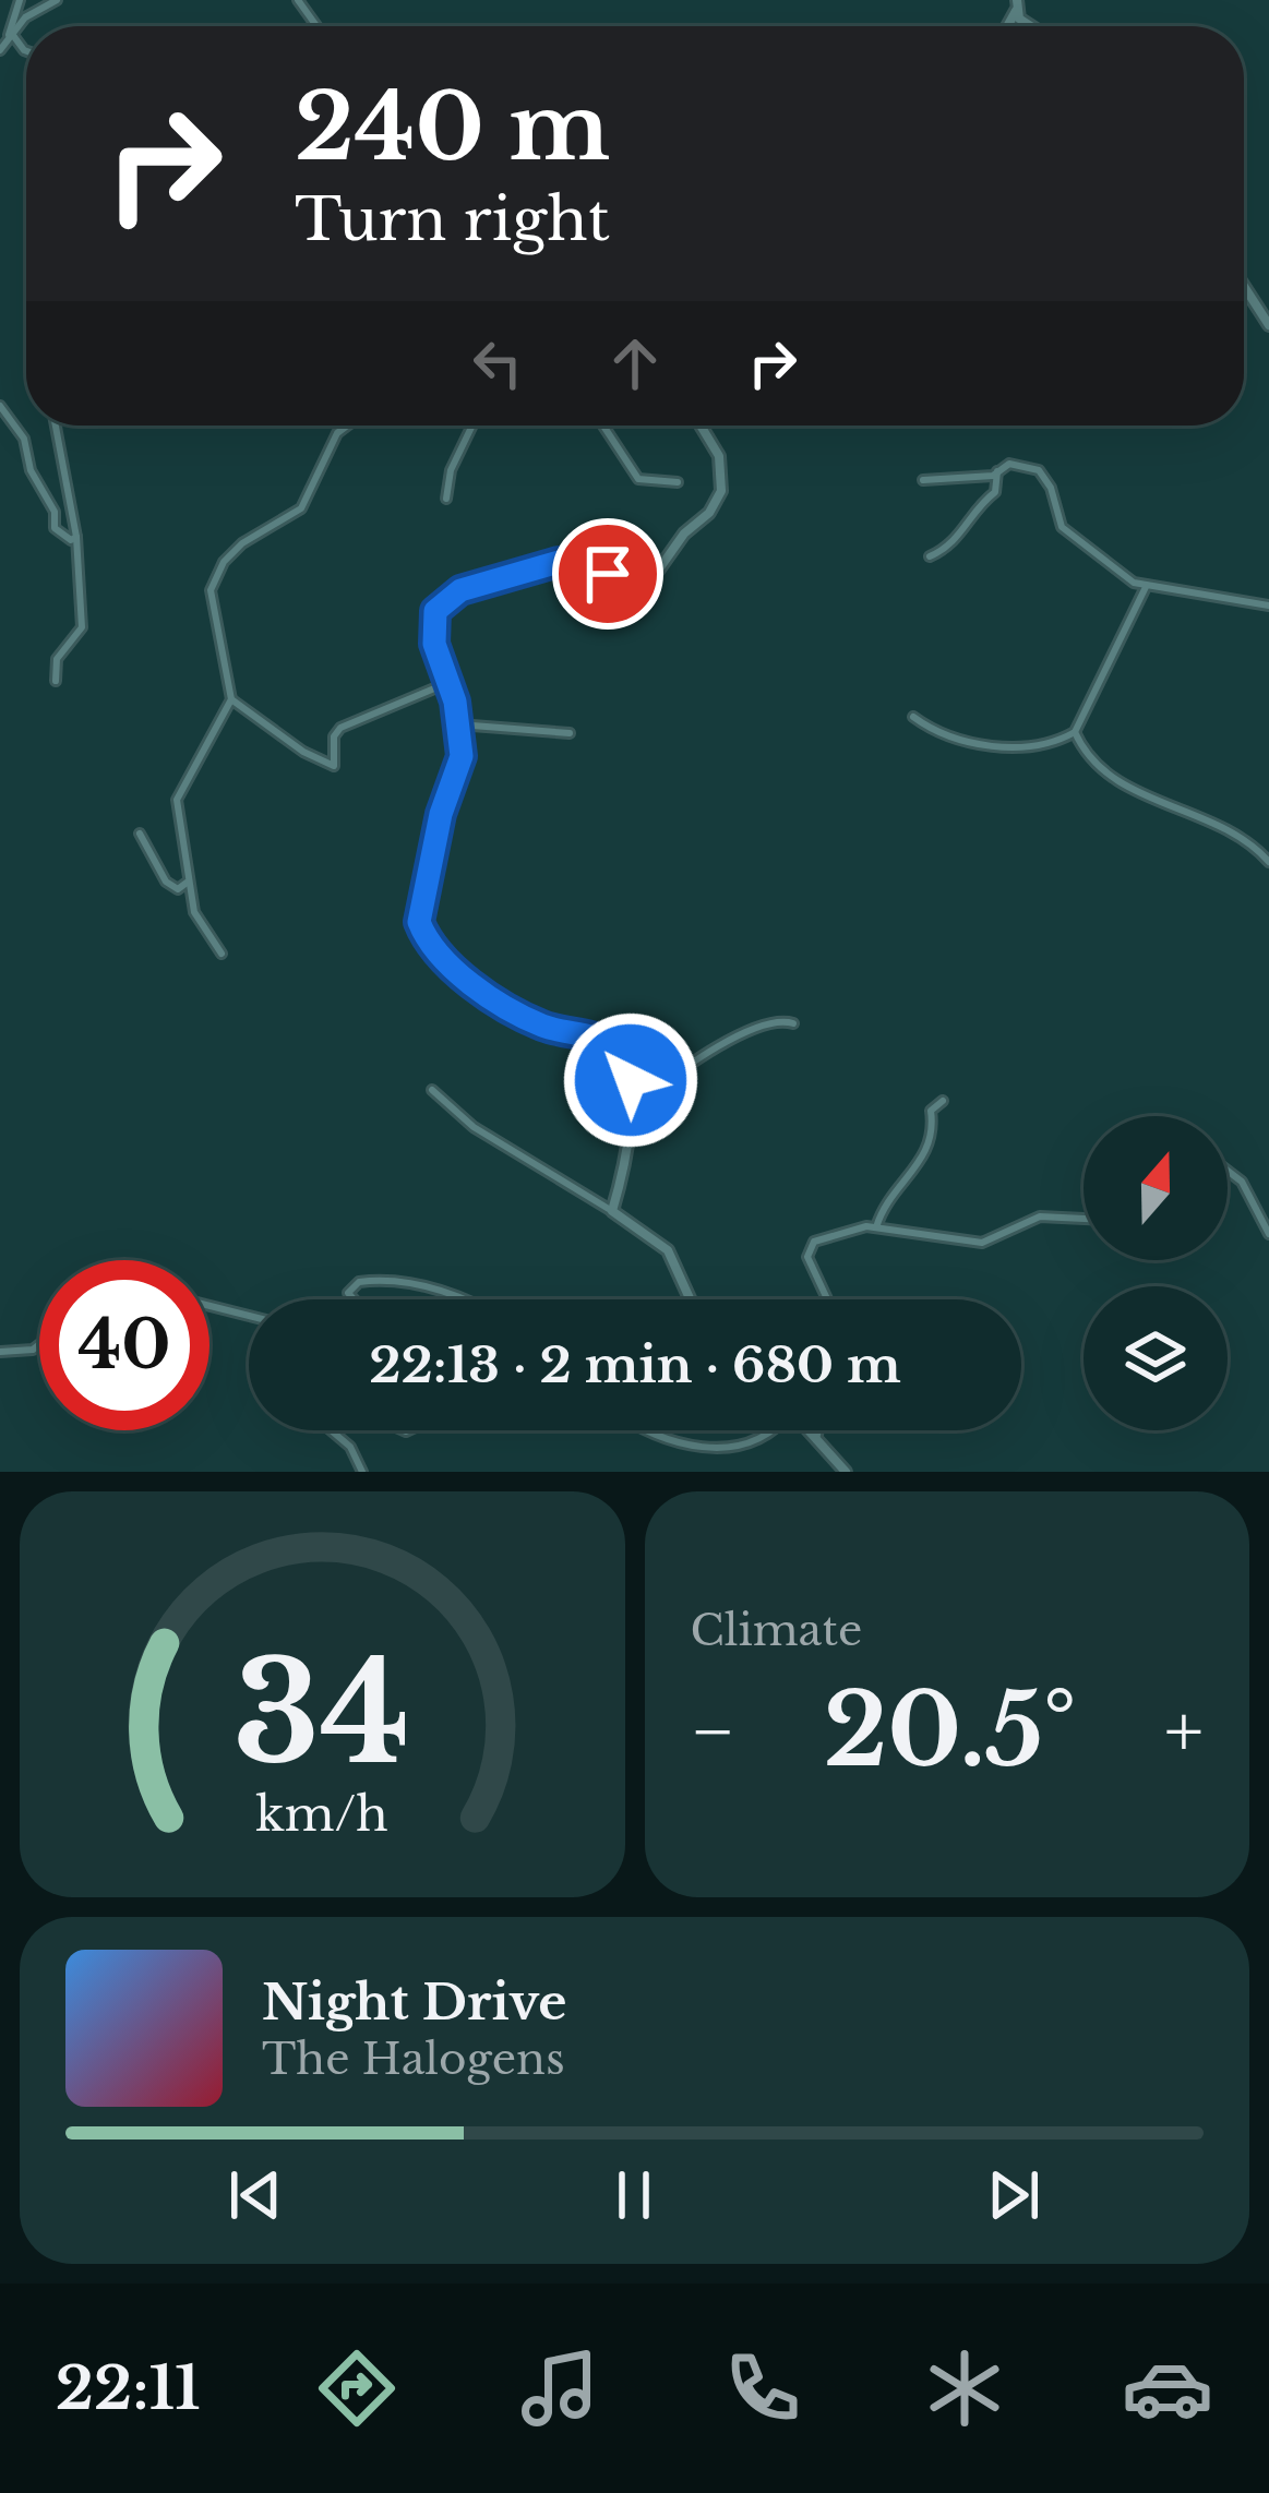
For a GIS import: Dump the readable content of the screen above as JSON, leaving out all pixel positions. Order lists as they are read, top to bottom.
{
  "north": "top",
  "page": {
    "turn": ["240 m", "Turn right"],
    "limit": "40",
    "trip": "22:13 · 2 min · 680 m",
    "tile": "Climate",
    "heat": ["−", "20.5°", "+"],
    "song": ["Night Drive", "The Halogens"],
    "tabs": "22:11",
    "gauge": ["34", "km/h"]
  }
}
